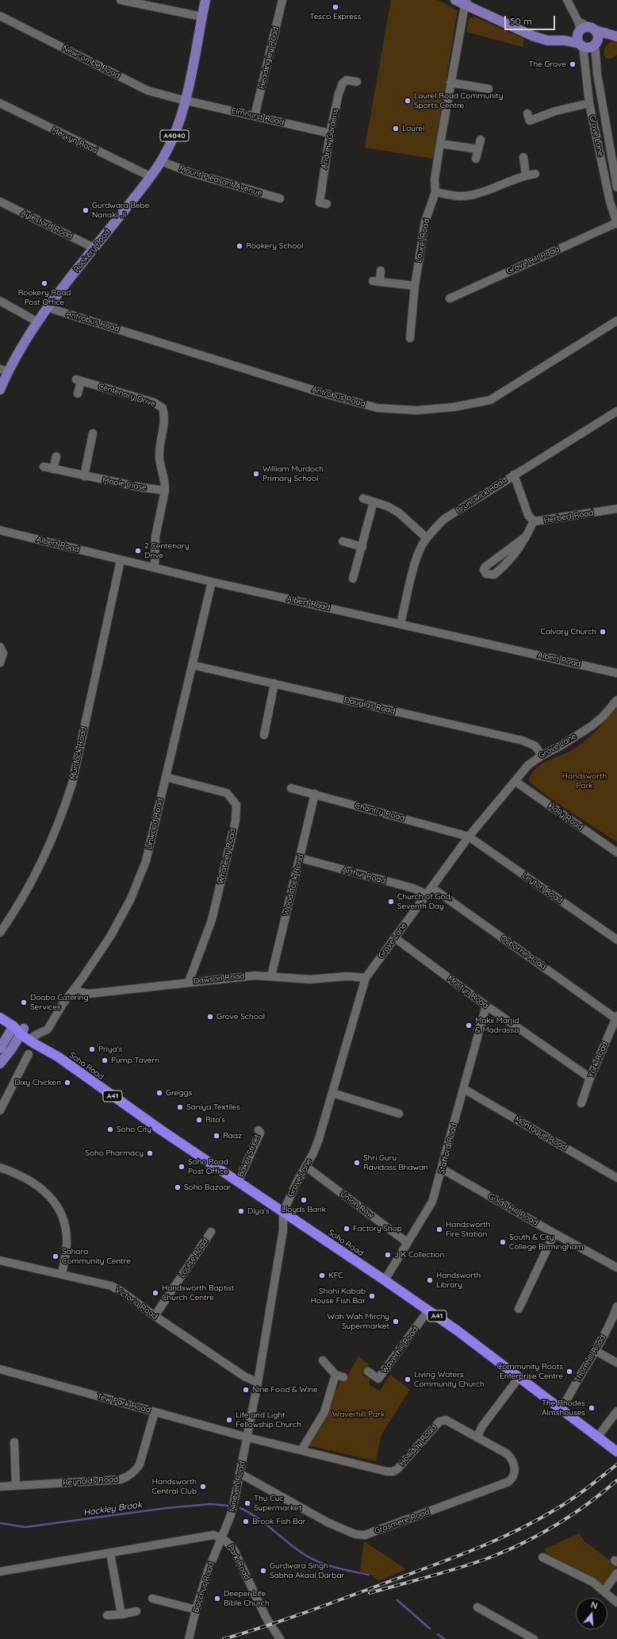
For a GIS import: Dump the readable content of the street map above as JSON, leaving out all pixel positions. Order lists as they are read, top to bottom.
{
  "streets": {
    "highway": ["Soho Road", "A41"],
    "main road": ["A4040", "Rookery Road"],
    "street": [
      "Headingley Road",
      "Newcombe Road",
      "Elmhurst Road",
      "Grove Lane",
      "Andrew Gardens",
      "Mervyn Road",
      "Mount Pleasant Avenue",
      "Aylesford Road",
      "Laurel Road",
      "Grove Hill Road",
      "Antrobus Road",
      "Centenary Drive",
      "Maple Close",
      "Brunswick Road",
      "Herbert Road",
      "Albert Road",
      "Douglas Road",
      "Murdock Road",
      "Chantry Road",
      "Holly Road",
      "Linwood Road",
      "Whateley Road",
      "Arthur Road",
      "Woodstock Road",
      "Leyton Road",
      "Osborne Road",
      "Dawson Road",
      "Mostyn Road",
      "York Road",
      "Montague Road",
      "Stafford Road",
      "Baker Street",
      "Union Row",
      "Golds Hill Road",
      "Louise Road",
      "Victoria Road",
      "Waverhill Road",
      "Thornhill Road",
      "Tew Park Road",
      "Holliday Road",
      "Reynolds Road",
      "Nineveh Road",
      "Grasmere Road",
      "Park Road",
      "Bacchus Road"
    ]
  },
  "crossings": [
    ["Headingley Road", "Elmhurst Road"],
    ["Newcombe Road", "Elmhurst Road"],
    ["Newcombe Road", "Rookery Road"],
    ["Elmhurst Road", "Andrew Gardens"],
    ["Elmhurst Road", "Rookery Road"],
    ["Grove Lane", "Grove Hill Road"],
    ["Grove Lane", "Douglas Road"],
    ["Grove Lane", "Chantry Road"],
    ["Grove Lane", "Holly Road"],
    ["Grove Lane", "Arthur Road"],
    ["Grove Lane", "Leyton Road"],
    ["Grove Lane", "Osborne Road"],
    ["Grove Lane", "Dawson Road"],
    ["Grove Lane", "Mostyn Road"],
    ["Grove Lane", "Soho Road"],
    ["Grove Lane", "Union Row"],
    ["Grove Lane", "Nineveh Road"],
    ["Mervyn Road", "Rookery Road"],
    ["Mount Pleasant Avenue", "Rookery Road"],
    ["Aylesford Road", "Rookery Road"],
    ["Rookery Road", "Antrobus Road"],
    ["Centenary Drive", "Maple Close"],
    ["Centenary Drive", "Albert Road"],
    ["Brunswick Road", "Herbert Road"],
    ["Brunswick Road", "Albert Road"],
    ["Albert Road", "Murdock Road"],
    ["Albert Road", "Linwood Road"],
    ["Douglas Road", "Linwood Road"],
    ["Chantry Road", "Woodstock Road"],
    ["Chantry Road", "Leyton Road"],
    ["Linwood Road", "Whateley Road"],
    ["Linwood Road", "Dawson Road"],
    ["Linwood Road", "Soho Road"],
    ["Whateley Road", "Dawson Road"],
    ["Arthur Road", "Woodstock Road"],
    ["Woodstock Road", "Dawson Road"],
    ["Osborne Road", "York Road"],
    ["Mostyn Road", "York Road"],
    ["Mostyn Road", "Stafford Road"],
    ["Soho Road", "Stafford Road"],
    ["Soho Road", "Baker Street"],
    ["Soho Road", "Waverhill Road"],
    ["Soho Road", "Thornhill Road"],
    ["Soho Road", "Nineveh Road"],
    ["Montague Road", "Stafford Road"],
    ["Stafford Road", "Union Row"],
    ["Stafford Road", "Golds Hill Road"],
    ["Louise Road", "Victoria Road"],
    ["Victoria Road", "Nineveh Road"],
    ["Tew Park Road", "Holliday Road"],
    ["Tew Park Road", "Reynolds Road"],
    ["Tew Park Road", "Nineveh Road"],
    ["Holliday Road", "Nineveh Road"],
    ["Holliday Road", "Grasmere Road"],
    ["Nineveh Road", "Grasmere Road"],
    ["Nineveh Road", "Park Road"],
    ["Nineveh Road", "Bacchus Road"],
    ["Park Road", "Bacchus Road"]
  ],
  "water": ["Hockley Brook"],
  "parks": ["Handsworth Park", "Waverhill Park"],
  "places": [
    "Tesco Express",
    "The Grove",
    "Laurel Road Community Sports Centre",
    "Laurel",
    "Gurdwara Bebe Nanaki Ji",
    "Rookery School",
    "Rookery Road Post Office",
    "William Murdoch Primary School",
    "2 Centenary Drive",
    "Calvary Church",
    "Church of God, Seventh Day",
    "Doaba Catering Services",
    "Grove School",
    "Makii Marjid & Madrassa",
    "Priya's",
    "Pump Tavern",
    "Dixy Chicken",
    "Greggs",
    "Saniya Textiles",
    "Rita's",
    "Soho City",
    "Raaz",
    "Soho Pharmacy",
    "Shri Guru Ravidass Bhawan",
    "Soho Road Post Office",
    "Soho Bazaar",
    "Lloyds Bank",
    "Diya's",
    "Factory Shop",
    "Handsworth Fire Station",
    "South & City College Birmingham",
    "J K Collection",
    "Sahara Community Centre",
    "KFC",
    "Handsworth Library",
    "Handsworth Baptist Church Centre",
    "Shahi Kabab House Fish Bar",
    "Wah Wah Mirchy Supermarket",
    "Community Roots Enterprise Centre",
    "Living Waters Community Church",
    "Nine Food & Wine",
    "The Rhodes Almshouses",
    "Life and Light Fellowship Church",
    "Handsworth Central Club",
    "Thu Cuc Supermarket",
    "Brook Fish Bar",
    "Gurdwara Singh Sabha Akaal Darbar",
    "Deeper Life Bible Church"
  ],
  "scale_bar": "50 m",
  "north": "top"
}
